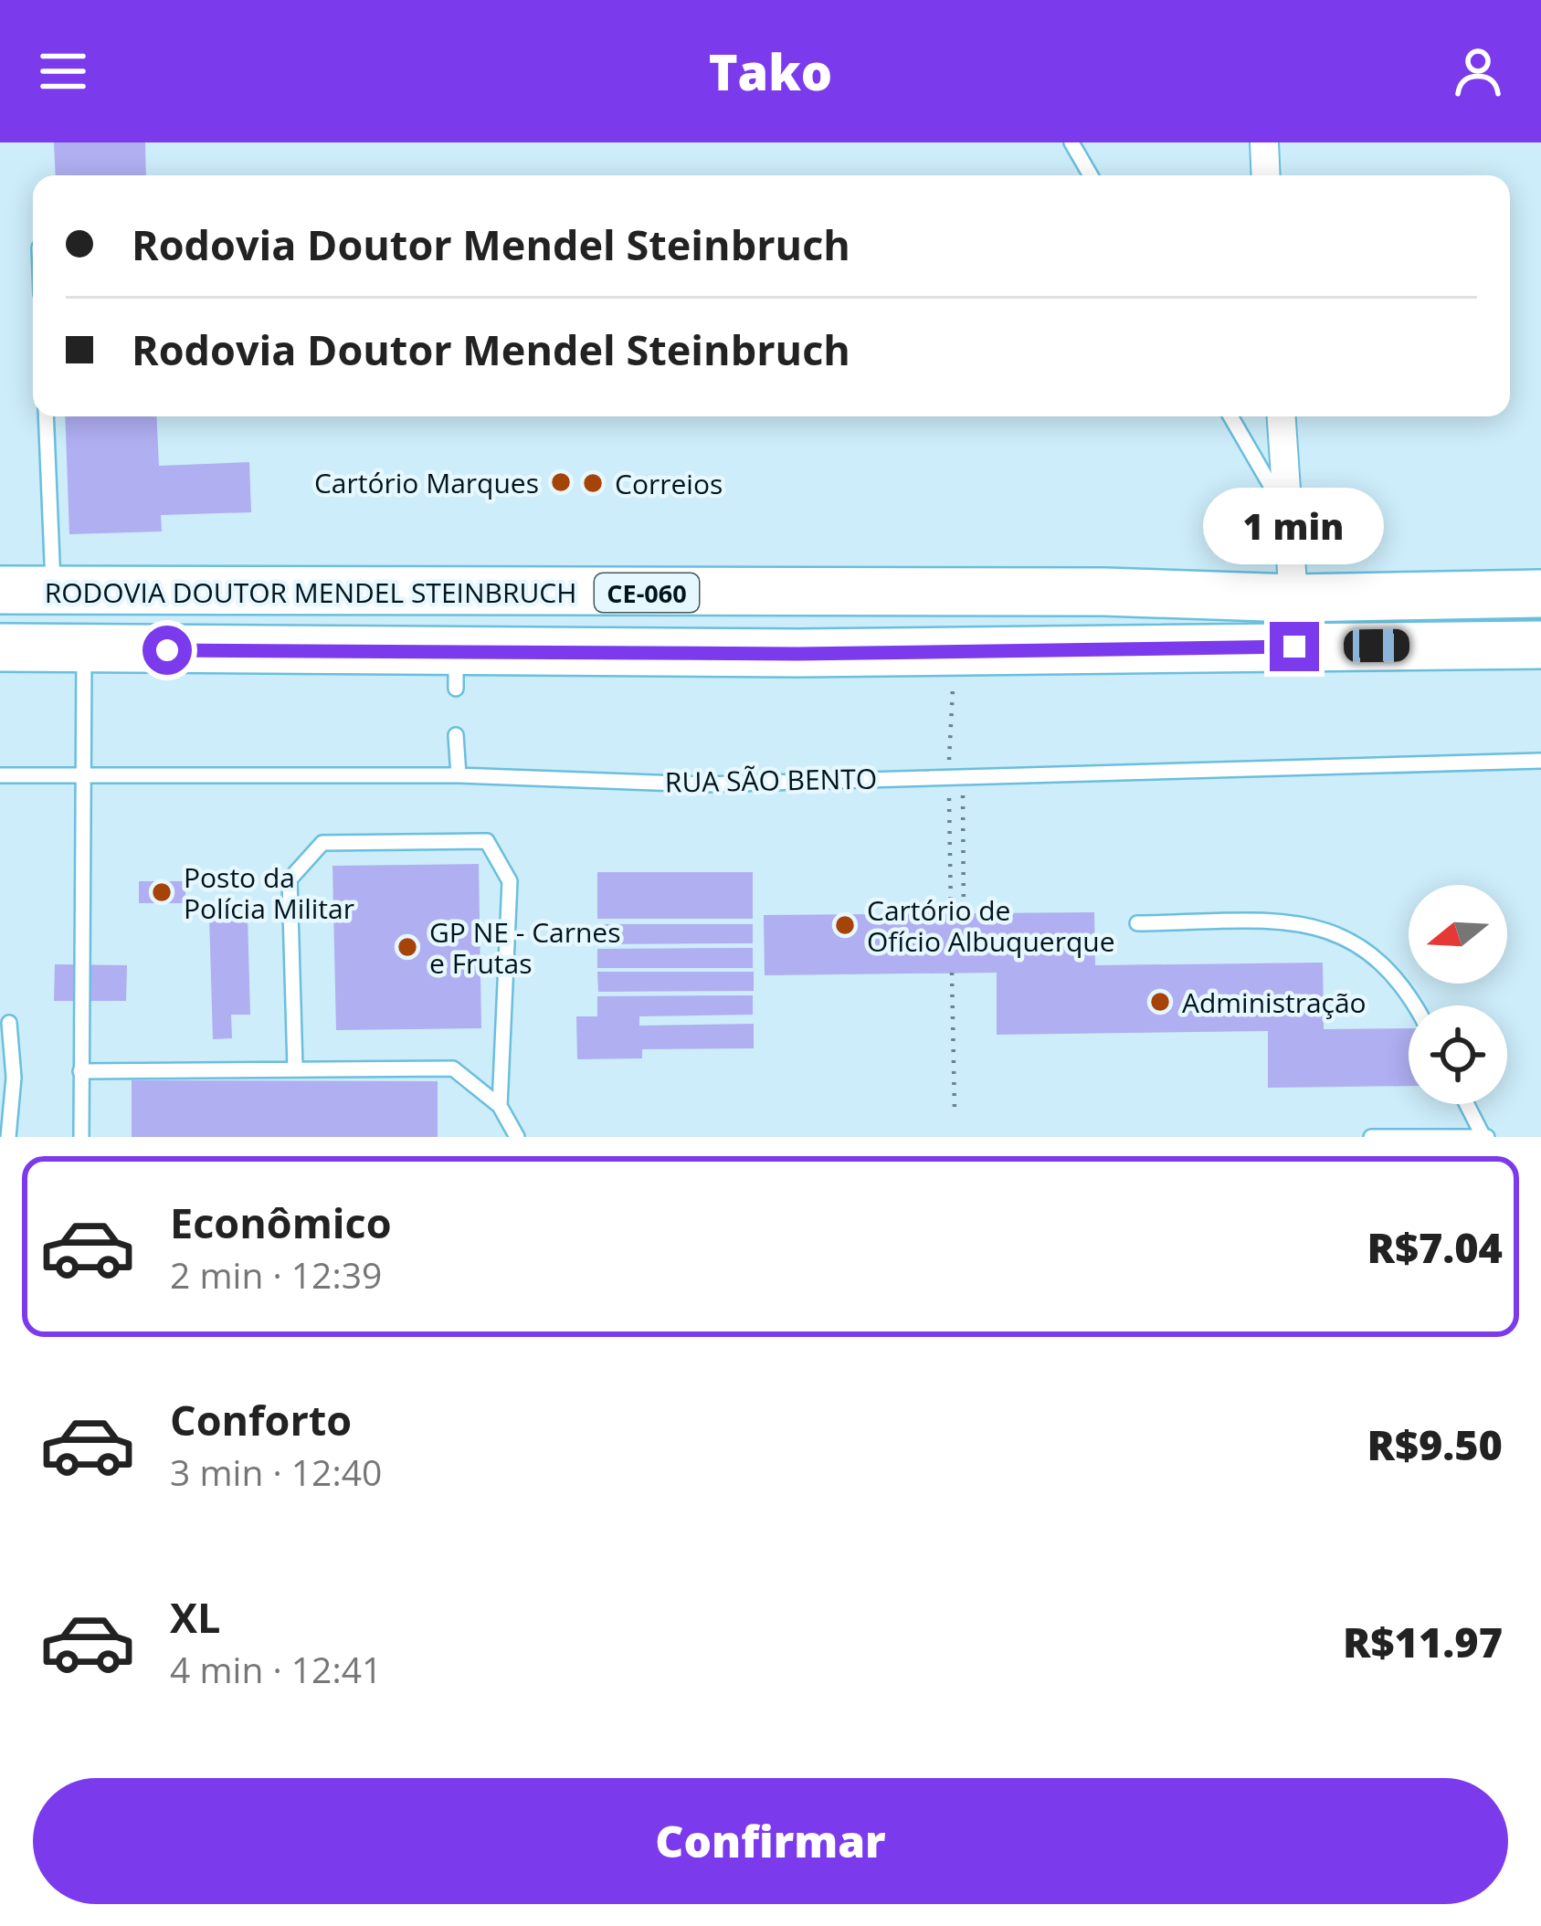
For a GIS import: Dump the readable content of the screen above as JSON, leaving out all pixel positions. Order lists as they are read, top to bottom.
{
  "streets": {
    "highway": ["RODOVIA DOUTOR MENDEL STEINBRUCH", "CE-060"],
    "lane": ["RUA SÃO BENTO"]
  },
  "places": [
    "Cartório Marques",
    "Correios",
    "Posto da Polícia Militar",
    "Cartório de Ofício Albuquerque",
    "GP NE - Carnes e Frutas",
    "Administração"
  ],
  "north": "left",
  "page": {
    "header": "Tako",
    "banner": ["Rodovia Doutor Mendel Steinbruch", "Rodovia Doutor Mendel Steinbruch"],
    "bubble": "1 min",
    "list": [
      {
        "name": "Econômico",
        "note": "2 min · 12:39",
        "value": "R$7.04"
      },
      {
        "name": "Conforto",
        "note": "3 min · 12:40",
        "value": "R$9.50"
      },
      {
        "name": "XL",
        "note": "4 min · 12:41",
        "value": "R$11.97"
      }
    ],
    "buttons": "Confirmar"
  }
}
